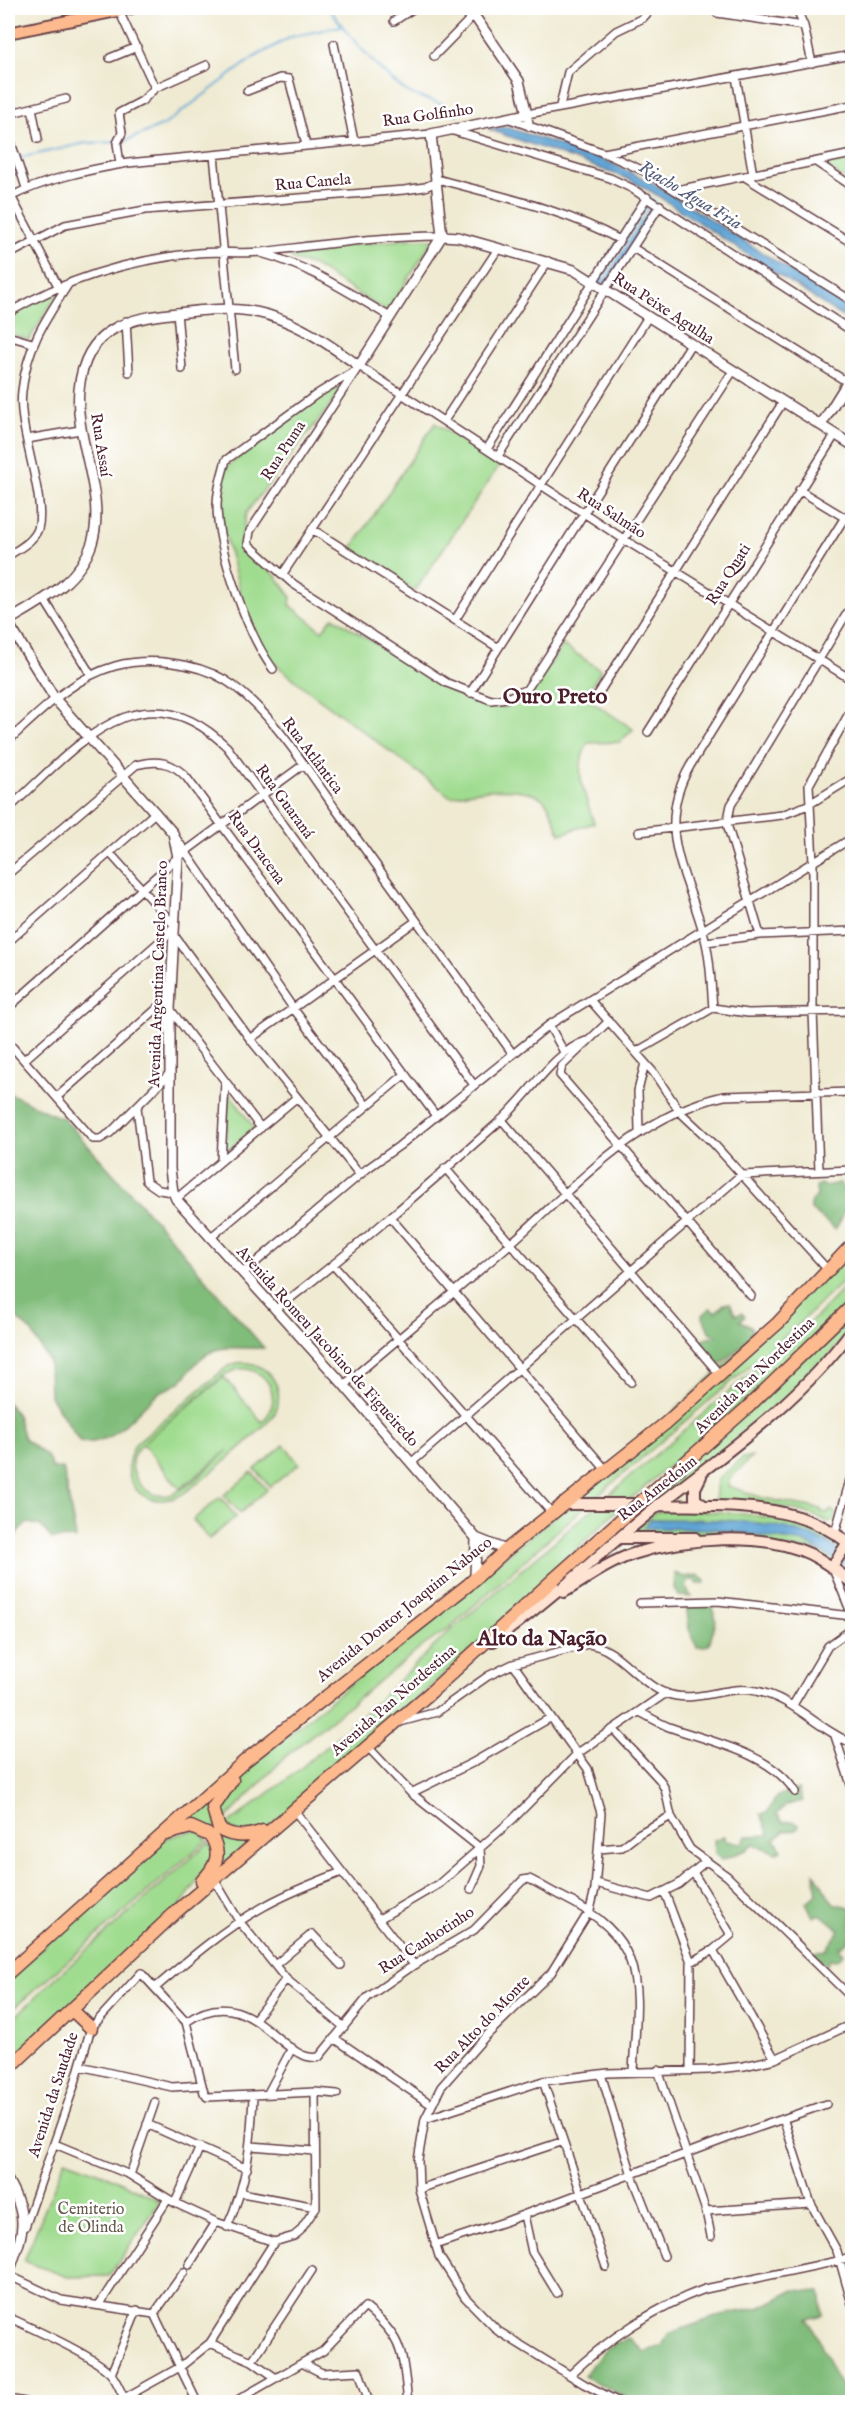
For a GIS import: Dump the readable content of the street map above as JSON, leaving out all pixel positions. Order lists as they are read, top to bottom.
{
  "streets": {
    "highway": ["Avenida Pan Nordestina", "Avenida Doutor Joaquim Nabuco"],
    "main road": ["Rua Amedoim"],
    "street": [
      "Rua Golfinho",
      "Rua Canela",
      "Rua Peixe Agulha",
      "Rua Assaí",
      "Rua Puma",
      "Rua Salmão",
      "Rua Quati",
      "Rua Atlântica",
      "Rua Guaraná",
      "Rua Dracena",
      "Avenida Argentina Castelo Branco",
      "Avenida Romeu Jacobino de Figueiredo",
      "Rua Canhotinho",
      "Rua Alto do Monte",
      "Avenida da Saudade"
    ]
  },
  "crossings": [
    ["Rua Peixe Agulha", "Rua Puma"],
    ["Rua Peixe Agulha", "Rua Quati"],
    ["Rua Assaí", "Rua Puma"],
    ["Rua Assaí", "Rua Salmão"],
    ["Rua Assaí", "Avenida Argentina Castelo Branco"],
    ["Rua Puma", "Rua Salmão"],
    ["Rua Salmão", "Rua Quati"],
    ["Rua Atlântica", "Avenida Argentina Castelo Branco"],
    ["Rua Guaraná", "Avenida Argentina Castelo Branco"],
    ["Rua Dracena", "Avenida Argentina Castelo Branco"],
    ["Avenida Argentina Castelo Branco", "Avenida Romeu Jacobino de Figueiredo"],
    ["Avenida Romeu Jacobino de Figueiredo", "Avenida Doutor Joaquim Nabuco"],
    ["Avenida Pan Nordestina", "Rua Amedoim"],
    ["Avenida Pan Nordestina", "Avenida Doutor Joaquim Nabuco"],
    ["Rua Canhotinho", "Rua Alto do Monte"]
  ],
  "districts": ["Ouro Preto", "Alto da Nação"],
  "water": ["Riacho Água Fria"],
  "parks": ["Cemiterio de Olinda"]
}
